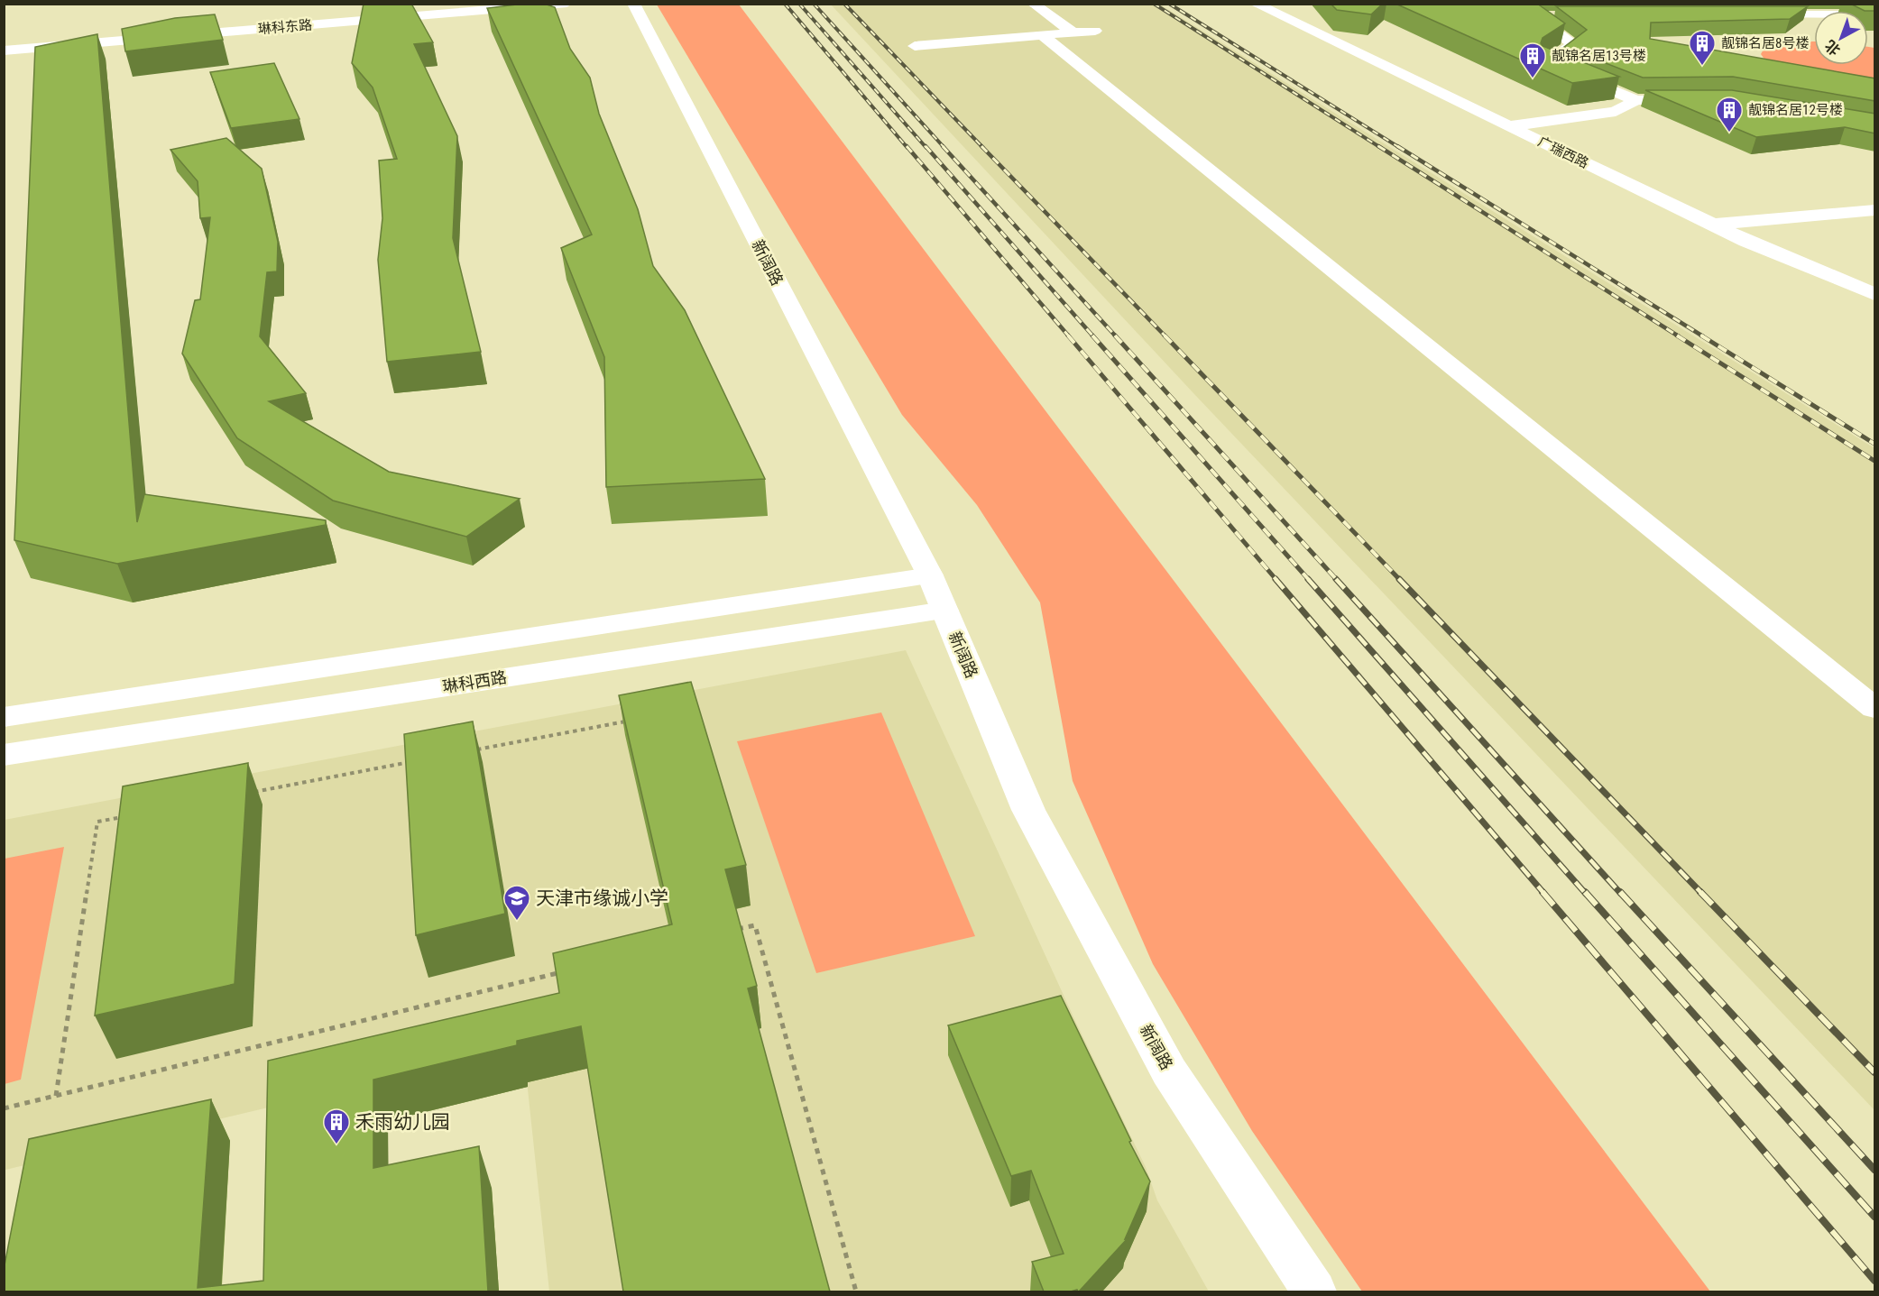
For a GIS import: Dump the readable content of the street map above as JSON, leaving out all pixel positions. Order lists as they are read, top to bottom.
{
  "streets": {
    "street": [
      "琳科东路",
      "广瑞西路",
      "新阔路",
      "琳科西路"
    ]
  },
  "crossings": [
    ["新阔路", "琳科西路"]
  ],
  "places": {
    "building": [
      "靓锦名居8号楼",
      "靓锦名居13号楼",
      "靓锦名居12号楼",
      "禾雨幼儿园"
    ],
    "school or university": ["天津市缘诚小学"]
  },
  "north": "bottom left"
}
